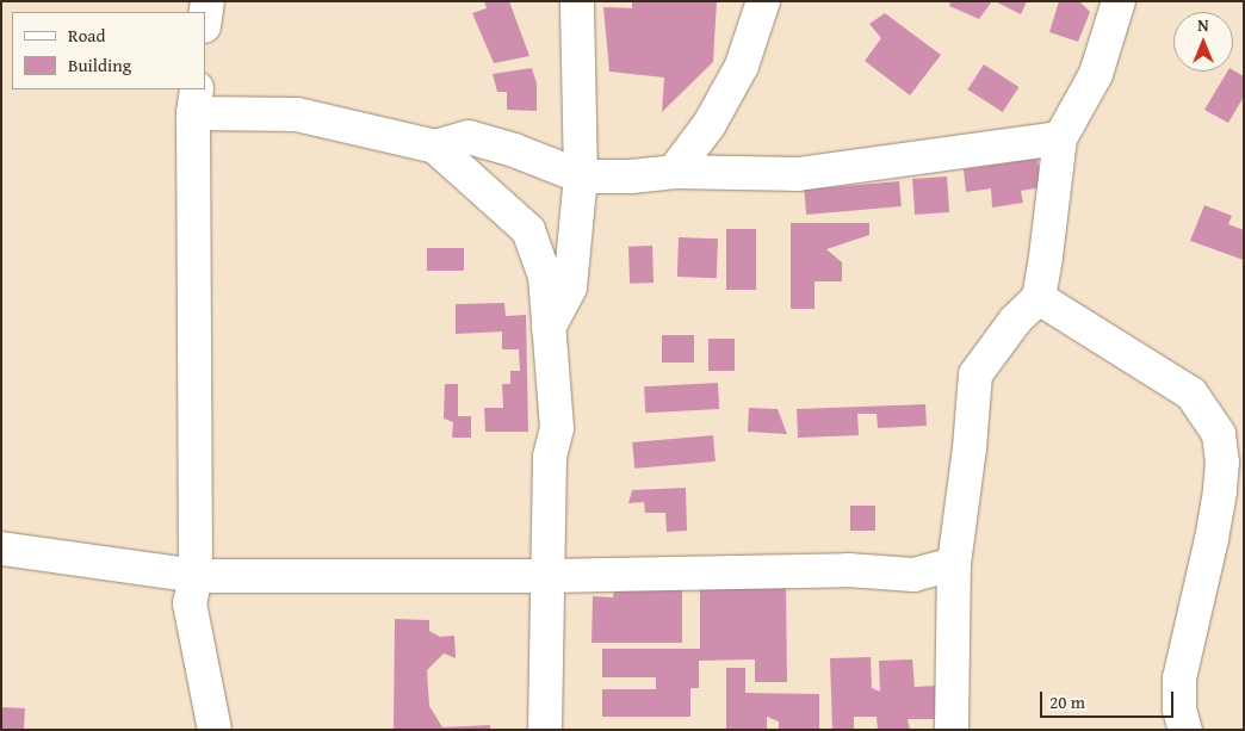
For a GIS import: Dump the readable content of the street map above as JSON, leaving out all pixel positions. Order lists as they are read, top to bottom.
{
  "legend": ["Road", "Building"],
  "scale_bar": "20 m",
  "north": "top"
}
